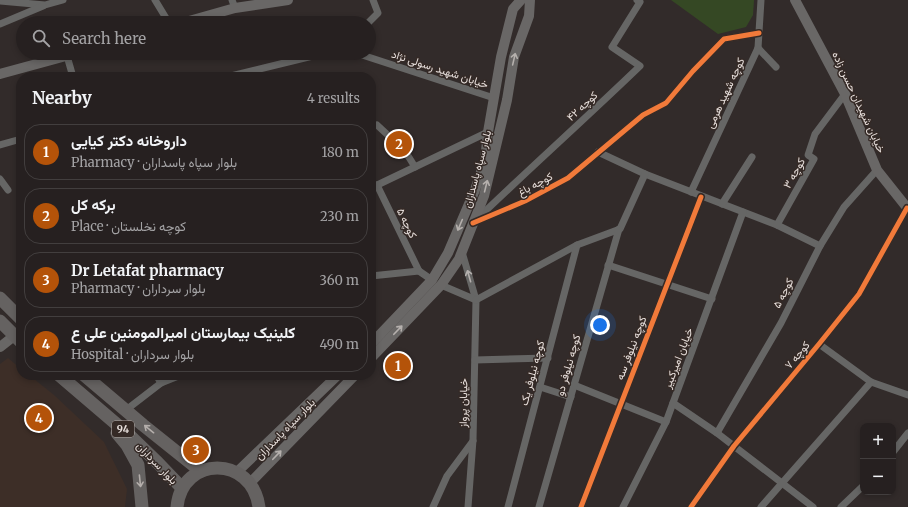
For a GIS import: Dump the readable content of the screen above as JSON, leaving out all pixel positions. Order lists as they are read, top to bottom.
{
  "streets": {
    "highway": ["94", "بلوار سرداران"],
    "main road": ["خیابان شهیدان حسن زاده", "بلوار سپاه پاسداران"],
    "street": [
      "خیابان شهید رسولی نژاد",
      "کوچه شهید هرمی",
      "کوچه ۴۲",
      "کوچه ۳",
      "کوچه باغ",
      "کوچه ۵",
      "کوچه نیلوفر سه",
      "کوچه ۷",
      "خیابان امیرکبیر",
      "کوچه نیلوفر دو",
      "کوچه نیلوفر یک",
      "خیابان پرواز"
    ]
  },
  "crossings": [
    ["خیابان شهید رسولی نژاد", "بلوار سپاه پاسداران"],
    ["کوچه شهید هرمی", "کوچه باغ"],
    ["خیابان شهیدان حسن زاده", "کوچه ۳"],
    ["خیابان شهیدان حسن زاده", "کوچه ۵"],
    ["خیابان شهیدان حسن زاده", "کوچه ۷"],
    ["کوچه ۴۲", "بلوار سپاه پاسداران"],
    ["کوچه ۴۲", "کوچه باغ"],
    ["بلوار سپاه پاسداران", "کوچه باغ"],
    ["بلوار سپاه پاسداران", "خیابان پرواز"]
  ],
  "page": {
    "search": "Search here",
    "heading": ["Nearby", "4 results"],
    "list": [
      {
        "mark": "1",
        "name": "داروخانه دکتر کیایی",
        "note": "Pharmacy · بلوار سپاه پاسداران",
        "value": "180 m"
      },
      {
        "mark": "2",
        "name": "برکه کل",
        "note": "Place · کوچه نخلستان",
        "value": "230 m"
      },
      {
        "mark": "3",
        "name": "Dr Letafat pharmacy",
        "note": "Pharmacy · بلوار سرداران",
        "value": "360 m"
      },
      {
        "mark": "4",
        "name": "کلینیک بیمارستان امیرالمومنین علی ع",
        "note": "Hospital · بلوار سرداران",
        "value": "490 m"
      }
    ],
    "pins": [
      "2",
      "1",
      "4",
      "3"
    ],
    "map_buttons": ["+", "−"]
  }
}
